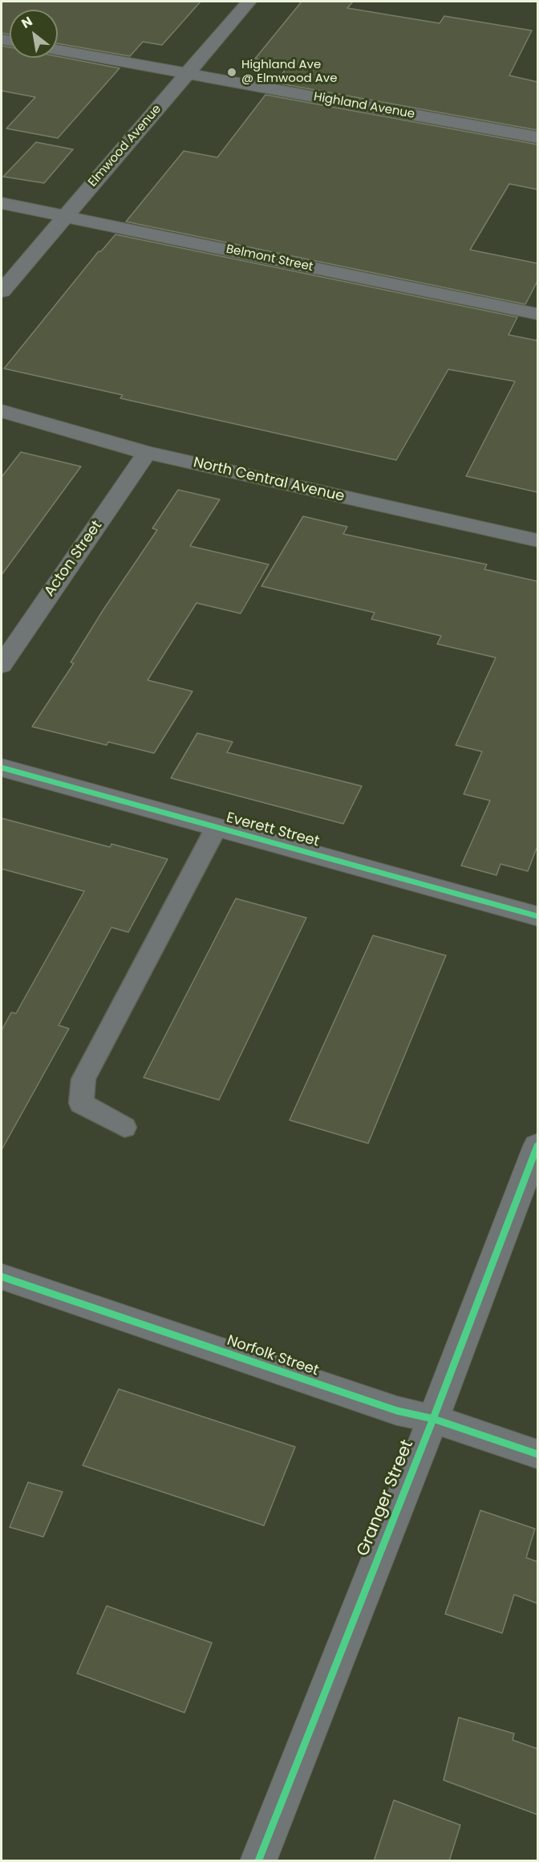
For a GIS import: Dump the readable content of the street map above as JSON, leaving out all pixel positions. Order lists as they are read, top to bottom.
{
  "streets": {
    "street": [
      "Highland Avenue",
      "Elmwood Avenue",
      "Belmont Street",
      "North Central Avenue",
      "Acton Street",
      "Everett Street",
      "Norfolk Street",
      "Granger Street"
    ]
  },
  "crossings": [
    ["Highland Avenue", "Elmwood Avenue"],
    ["Elmwood Avenue", "Belmont Street"],
    ["North Central Avenue", "Acton Street"],
    ["Norfolk Street", "Granger Street"]
  ],
  "places": ["Highland Ave @ Elmwood Ave"],
  "north": "top left"
}
